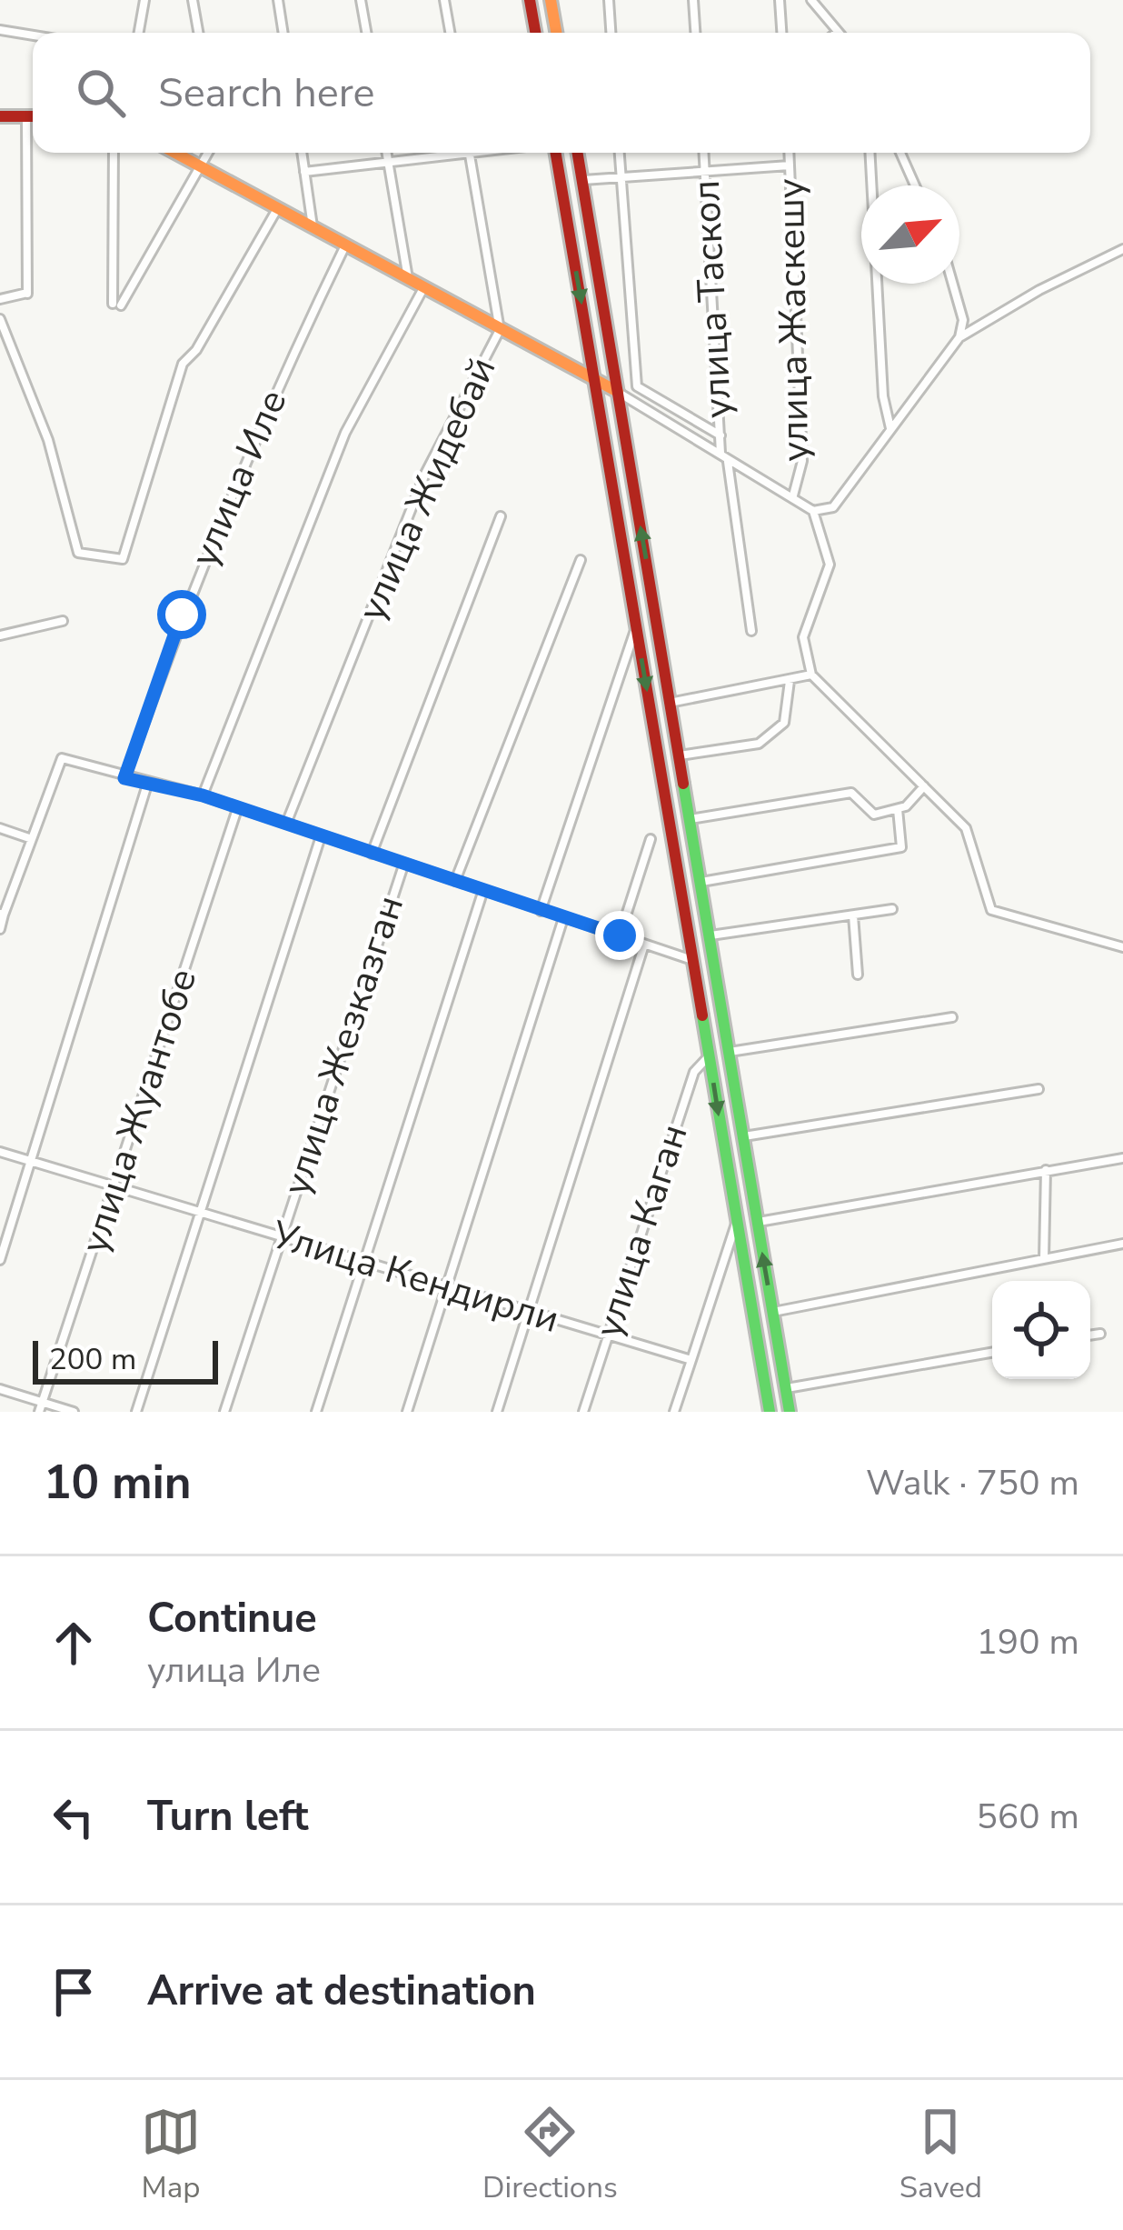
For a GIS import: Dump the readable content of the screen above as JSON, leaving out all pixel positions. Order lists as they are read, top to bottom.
{
  "streets": {
    "street": [
      "улица Таскол",
      "улица Жаскешу",
      "улица Иле",
      "улица Жидебай",
      "улица Жезказган",
      "улица Жуантобе",
      "улица Каган",
      "Улица Кендирли"
    ]
  },
  "crossings": [
    ["улица Жезказган", "Улица Кендирли"],
    ["улица Жуантобе", "Улица Кендирли"],
    ["улица Каган", "Улица Кендирли"]
  ],
  "scale_bar": "200 m",
  "north": "top right",
  "page": {
    "search": "Search here",
    "scale": "200 m",
    "heading": ["10 min", "Walk · 750 m"],
    "list": [
      ["Continue", "улица Иле", "190 m"],
      ["Turn left", "560 m"],
      "Arrive at destination"
    ],
    "nav": ["Map", "Directions", "Saved"]
  }
}
